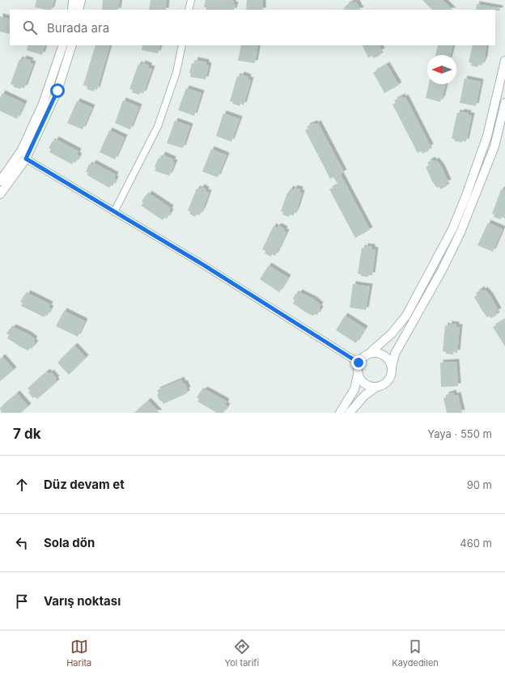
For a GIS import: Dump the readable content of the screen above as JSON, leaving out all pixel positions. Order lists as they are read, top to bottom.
{
  "north": "left",
  "page": {
    "search": "Burada ara",
    "heading": ["7 dk", "Yaya · 550 m"],
    "list": [
      ["Düz devam et", "90 m"],
      ["Sola dön", "460 m"],
      "Varış noktası"
    ],
    "nav": ["Harita", "Yol tarifi", "Kaydedilen"]
  }
}
